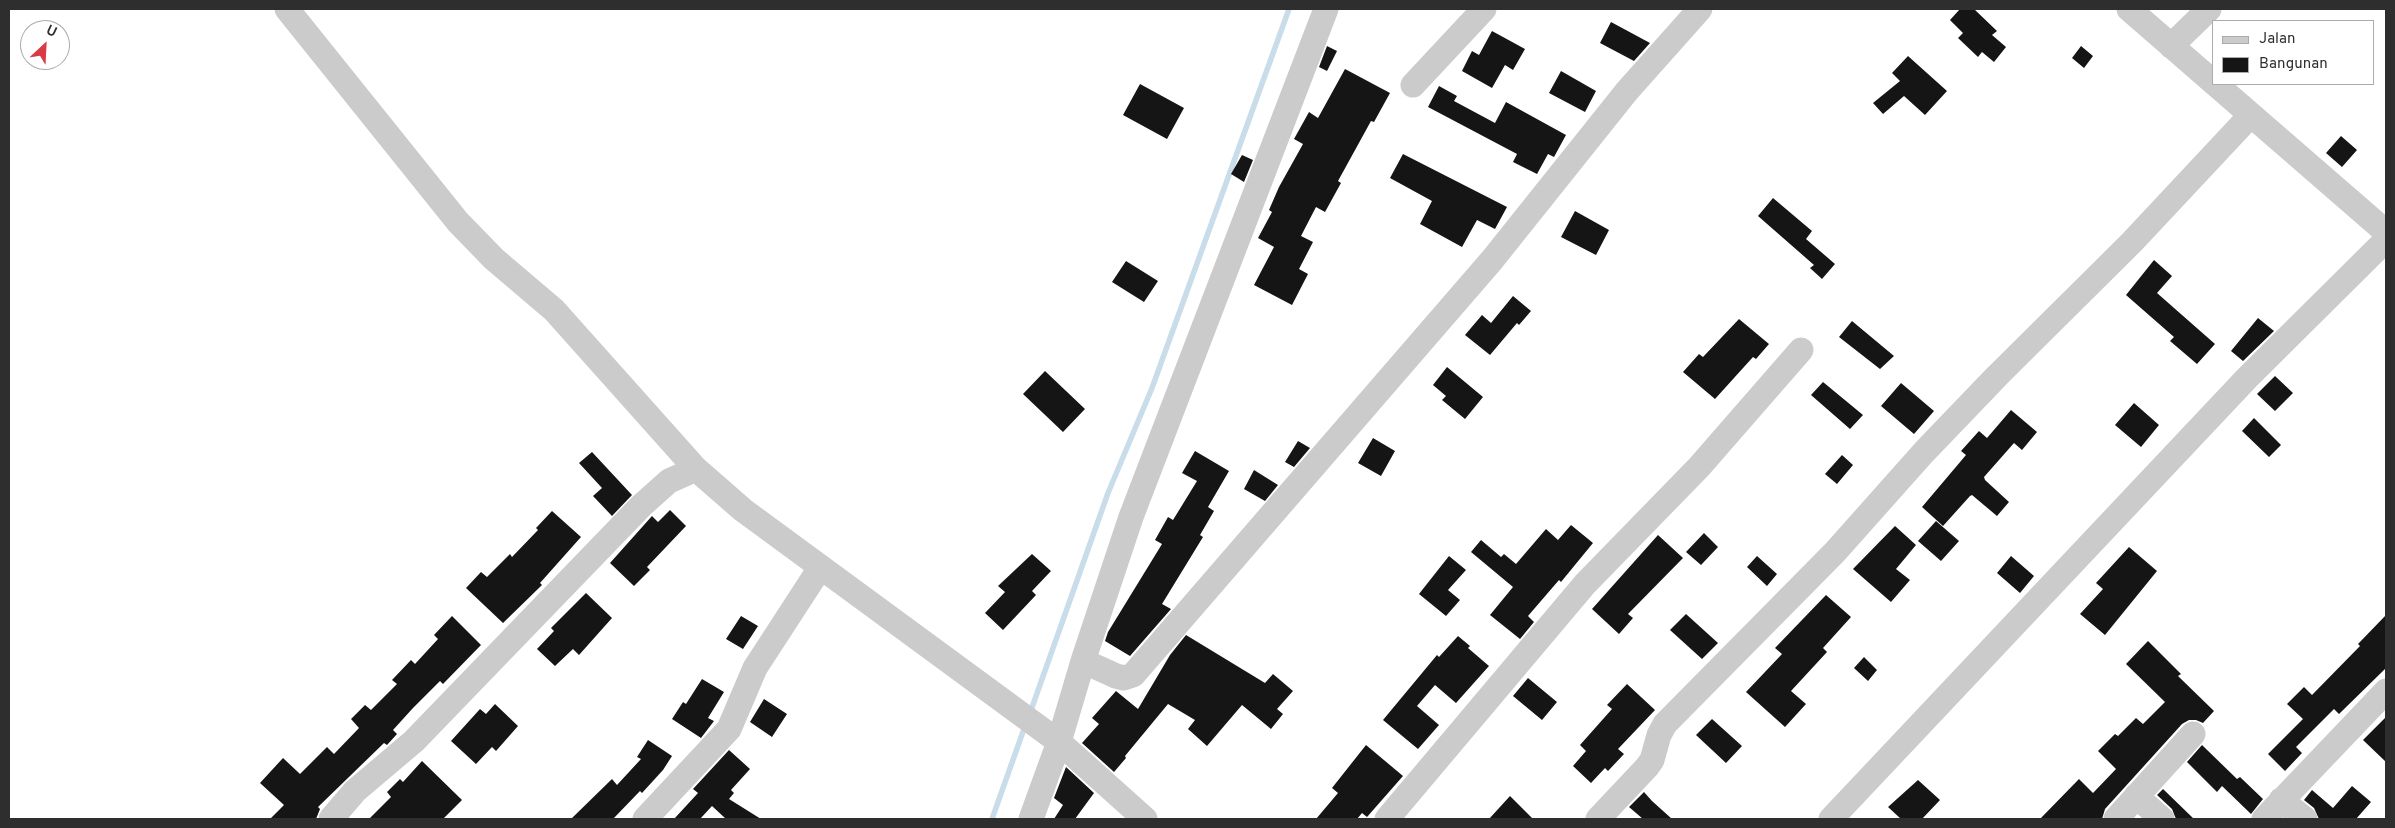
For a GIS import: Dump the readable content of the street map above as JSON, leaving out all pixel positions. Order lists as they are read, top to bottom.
{
  "legend": ["Jalan", "Bangunan"],
  "north": "top right"
}
